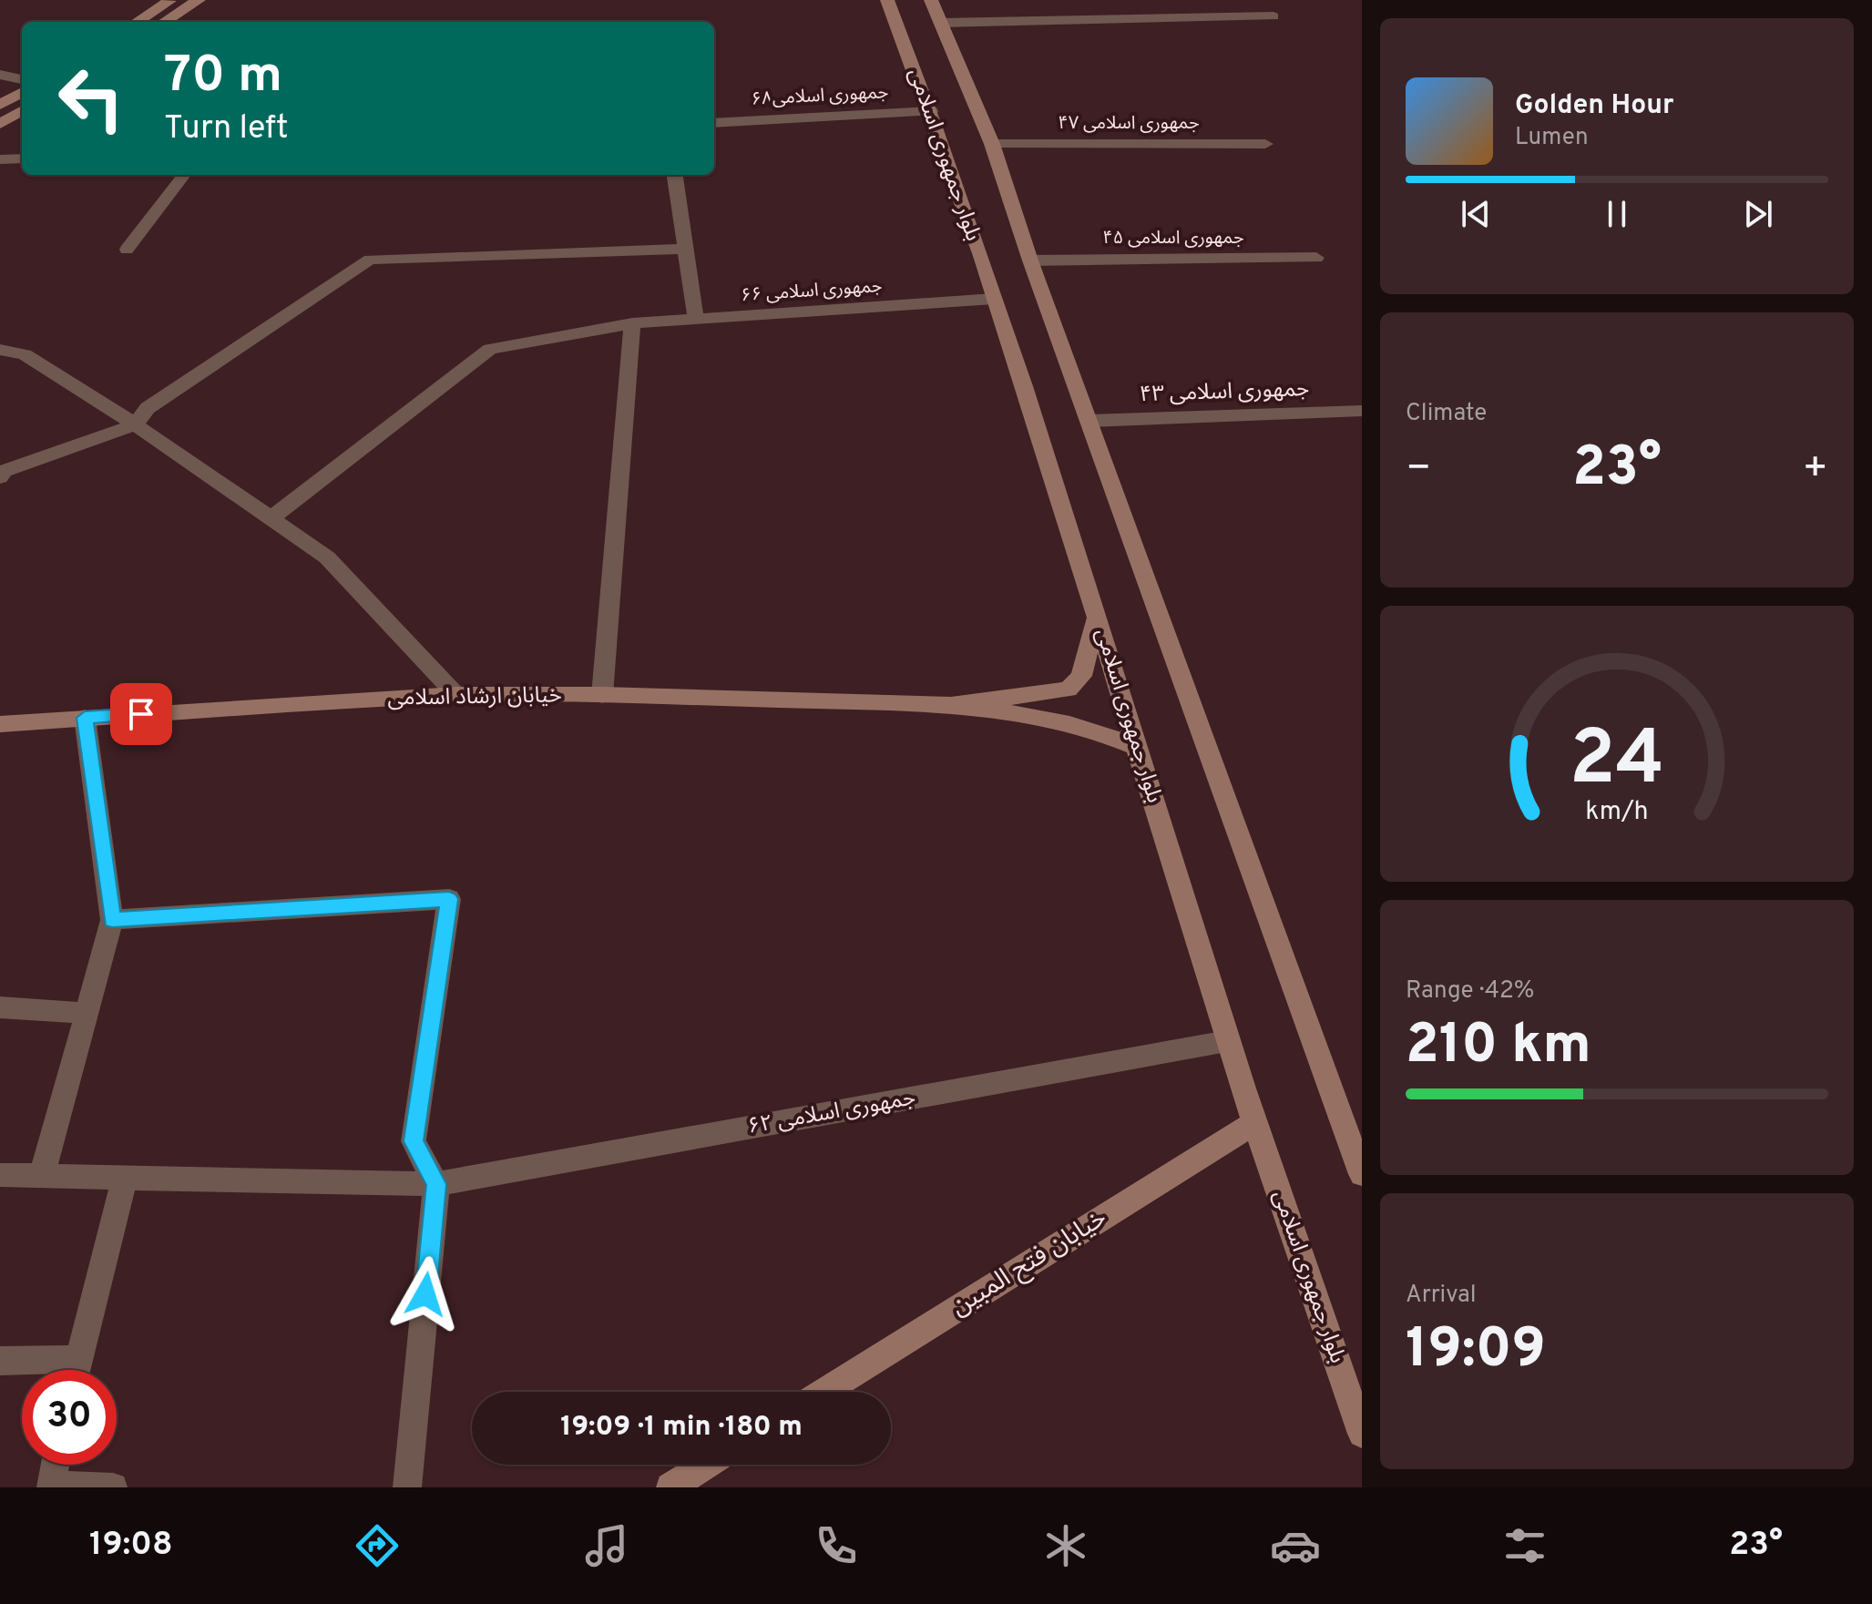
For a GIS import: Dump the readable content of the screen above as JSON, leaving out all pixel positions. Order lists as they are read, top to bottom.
{
  "streets": {
    "main road": ["بلوار جمهوری اسلامی", "خیابان ارشاد اسلامی", "خیابان فتح المبین"],
    "street": [
      "جمهوری اسلامی۶۸",
      "جمهوری اسلامی ۴۷",
      "جمهوری اسلامی ۴۵",
      "جمهوری اسلامی ۶۶",
      "جمهوری اسلامی ۴۳",
      "جمهوری اسلامی ۶۲"
    ]
  },
  "crossings": [
    ["جمهوری اسلامی۶۸", "بلوار جمهوری اسلامی"],
    ["جمهوری اسلامی ۴۷", "بلوار جمهوری اسلامی"],
    ["بلوار جمهوری اسلامی", "جمهوری اسلامی ۴۵"],
    ["بلوار جمهوری اسلامی", "جمهوری اسلامی ۶۶"],
    ["بلوار جمهوری اسلامی", "جمهوری اسلامی ۴۳"],
    ["بلوار جمهوری اسلامی", "خیابان ارشاد اسلامی"],
    ["بلوار جمهوری اسلامی", "جمهوری اسلامی ۶۲"],
    ["بلوار جمهوری اسلامی", "خیابان فتح المبین"]
  ],
  "page": {
    "turn": ["70 m", "Turn left"],
    "song": ["Golden Hour", "Lumen"],
    "tile": [
      "Climate",
      ["Range · 42%", "210 km"],
      ["Arrival", "19:09"]
    ],
    "heat": ["−", "23°", "+"],
    "limit": "30",
    "trip": "19:09 · 1 min · 180 m",
    "tabs": ["19:08", "23°"],
    "gauge": ["24", "km/h"]
  }
}
